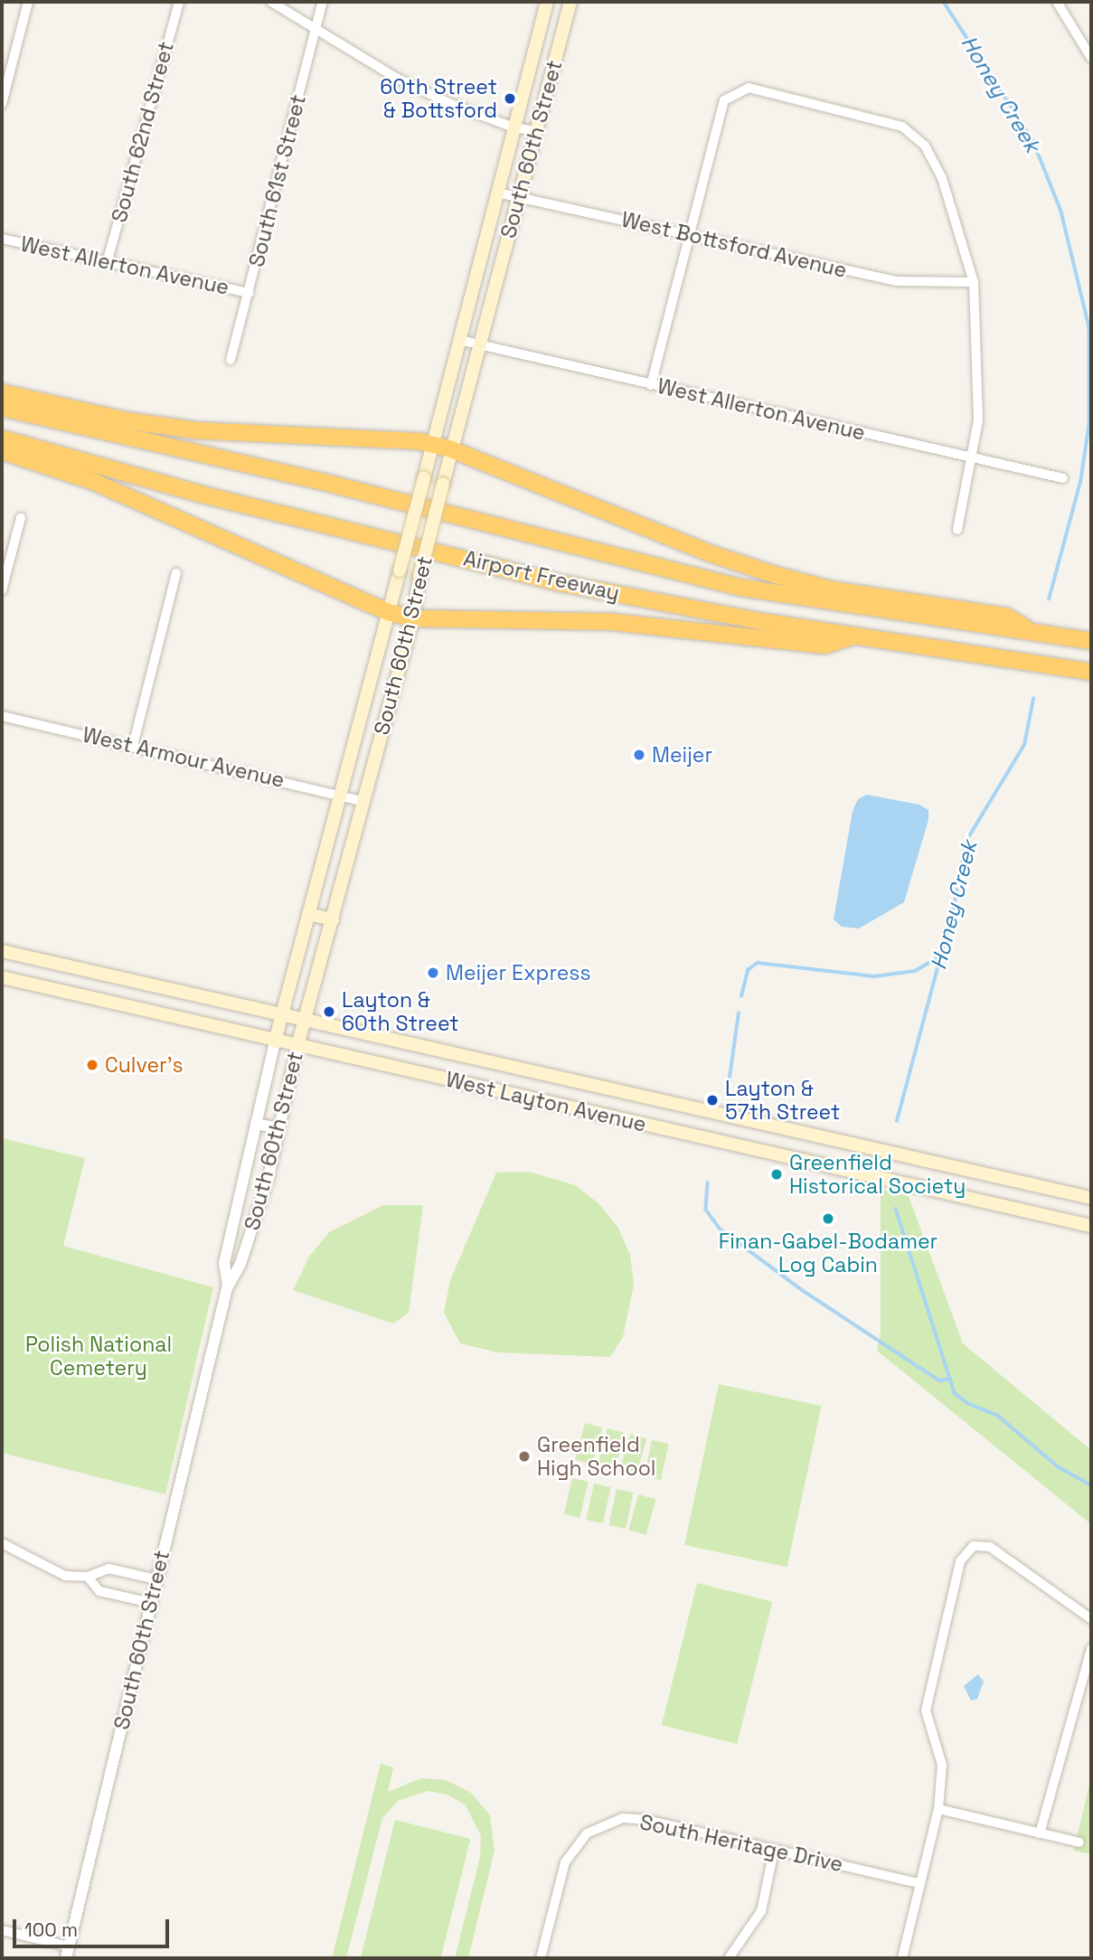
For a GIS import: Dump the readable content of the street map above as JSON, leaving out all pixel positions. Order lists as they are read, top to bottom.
{
  "streets": {
    "highway": ["Airport Freeway"],
    "main road": ["South 60th Street", "West Layton Avenue"],
    "street": [
      "South 62nd Street",
      "South 61st Street",
      "West Bottsford Avenue",
      "West Allerton Avenue",
      "West Armour Avenue",
      "South Heritage Drive"
    ]
  },
  "crossings": [
    ["South 62nd Street", "West Allerton Avenue"],
    ["South 60th Street", "West Bottsford Avenue"],
    ["South 60th Street", "West Allerton Avenue"],
    ["South 60th Street", "West Armour Avenue"],
    ["South 60th Street", "West Layton Avenue"],
    ["South 61st Street", "West Allerton Avenue"]
  ],
  "water": ["Honey Creek"],
  "parks": ["Polish National Cemetery"],
  "places": [
    "60th Street & Bottsford",
    "Meijer",
    "Meijer Express",
    "Layton & 60th Street",
    "Culver's",
    "Layton & 57th Street",
    "Greenfield Historical Society",
    "Finan-Gabel-Bodamer Log Cabin",
    "Greenfield High School"
  ],
  "scale_bar": "100 m"
}
